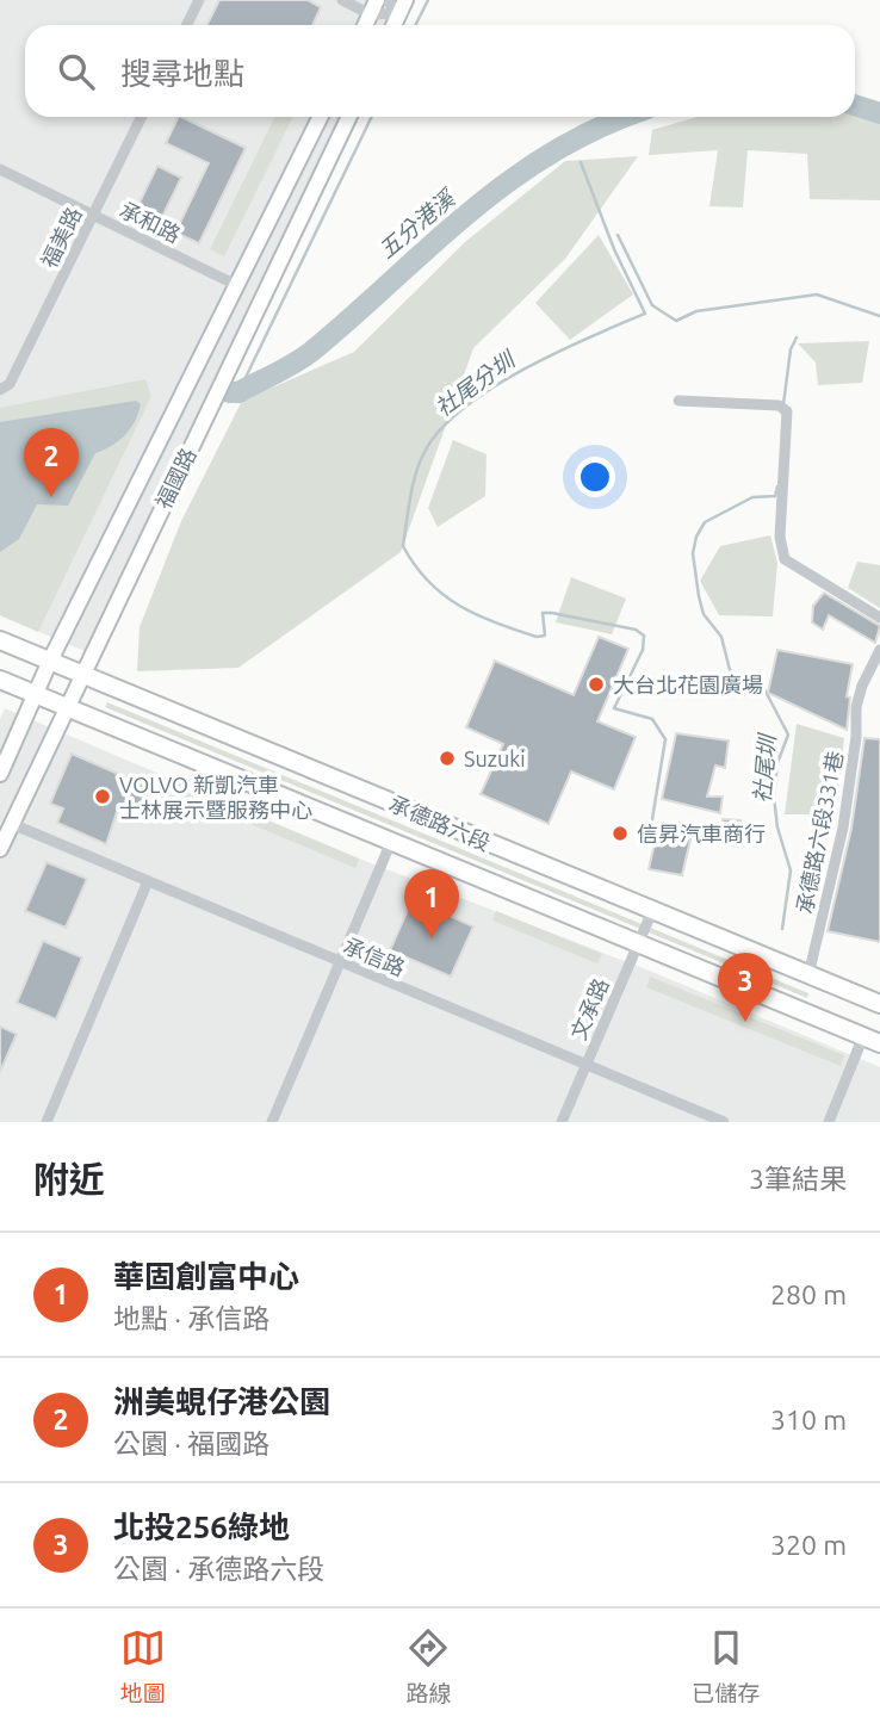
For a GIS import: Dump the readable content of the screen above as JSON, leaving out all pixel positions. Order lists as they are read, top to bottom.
{
  "streets": {
    "main road": ["承德路六段"],
    "street": [
      "承和路",
      "福美路",
      "福國路",
      "承德路六段331巷",
      "承信路",
      "文承路"
    ]
  },
  "crossings": [
    ["承和路", "福美路"],
    ["承和路", "福國路"],
    ["福國路", "承德路六段"],
    ["福國路", "承信路"],
    ["承德路六段", "承德路六段331巷"],
    ["承德路六段", "文承路"],
    ["承信路", "文承路"]
  ],
  "water": ["五分港溪", "社尾分圳", "社尾圳"],
  "places": [
    "大台北花園廣場",
    "Suzuki",
    "VOLVO 新凱汽車 士林展示暨服務中心",
    "信昇汽車商行"
  ],
  "page": {
    "search": "搜尋地點",
    "pins": ["2", "1", "3"],
    "heading": ["附近", "3筆結果"],
    "list": [
      {
        "mark": "1",
        "name": "華固創富中心",
        "note": "地點 · 承信路",
        "value": "280 m"
      },
      {
        "mark": "2",
        "name": "洲美蜆仔港公園",
        "note": "公園 · 福國路",
        "value": "310 m"
      },
      {
        "mark": "3",
        "name": "北投256綠地",
        "note": "公園 · 承德路六段",
        "value": "320 m"
      }
    ],
    "nav": ["地圖", "路線", "已儲存"]
  }
}
